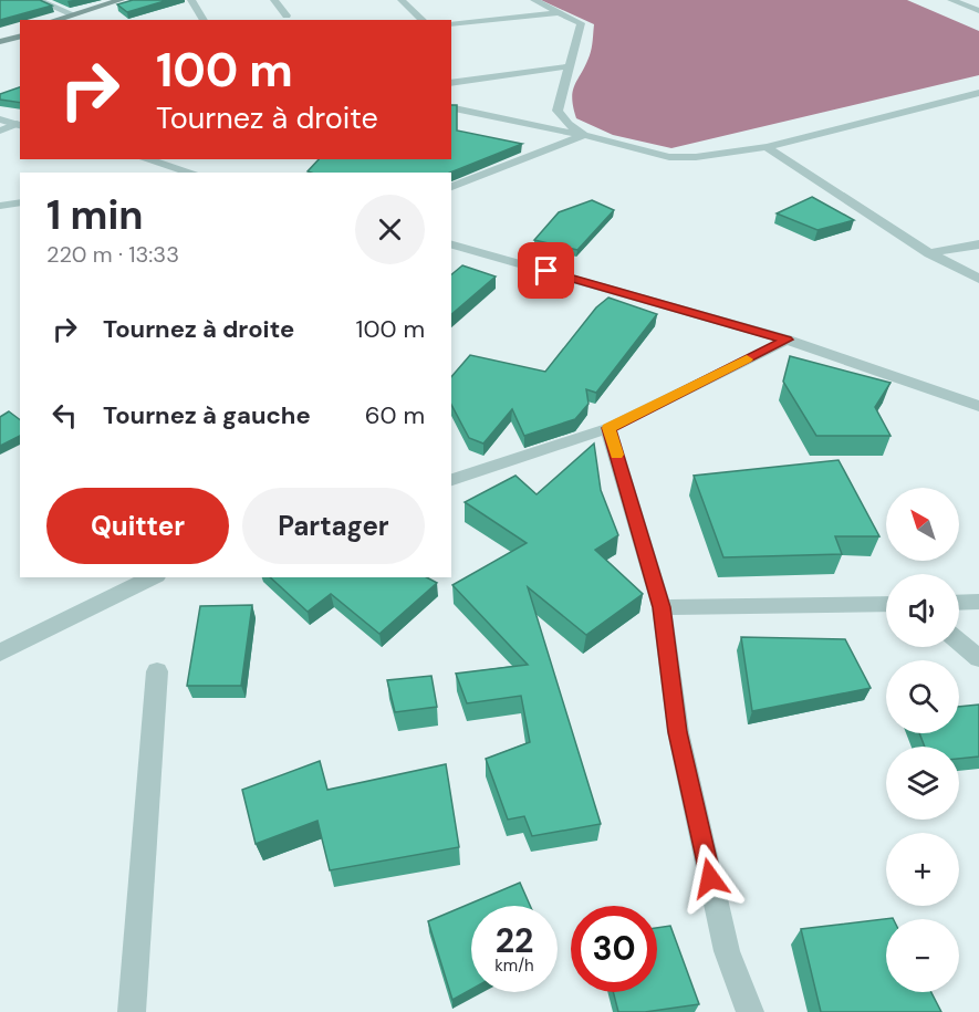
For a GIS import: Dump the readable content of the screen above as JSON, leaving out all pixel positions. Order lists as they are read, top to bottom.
{
  "north": "top left",
  "page": {
    "turn": ["100 m", "Tournez à droite"],
    "heading": ["1 min", "220 m · 13:33"],
    "list": [
      {
        "name": "Tournez à droite",
        "value": "100 m"
      },
      {
        "name": "Tournez à gauche",
        "value": "60 m"
      }
    ],
    "buttons": ["Quitter", "Partager"],
    "map_buttons": ["+", "−"],
    "speed": "22 km/h",
    "limit": "30"
  }
}
